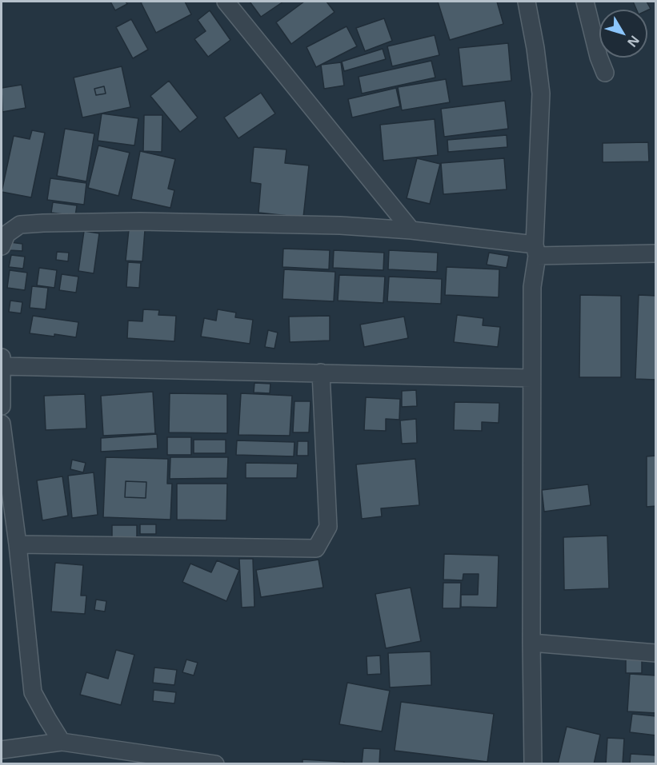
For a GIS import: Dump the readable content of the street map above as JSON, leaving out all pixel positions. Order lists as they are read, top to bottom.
{
  "north": "bottom right"
}
